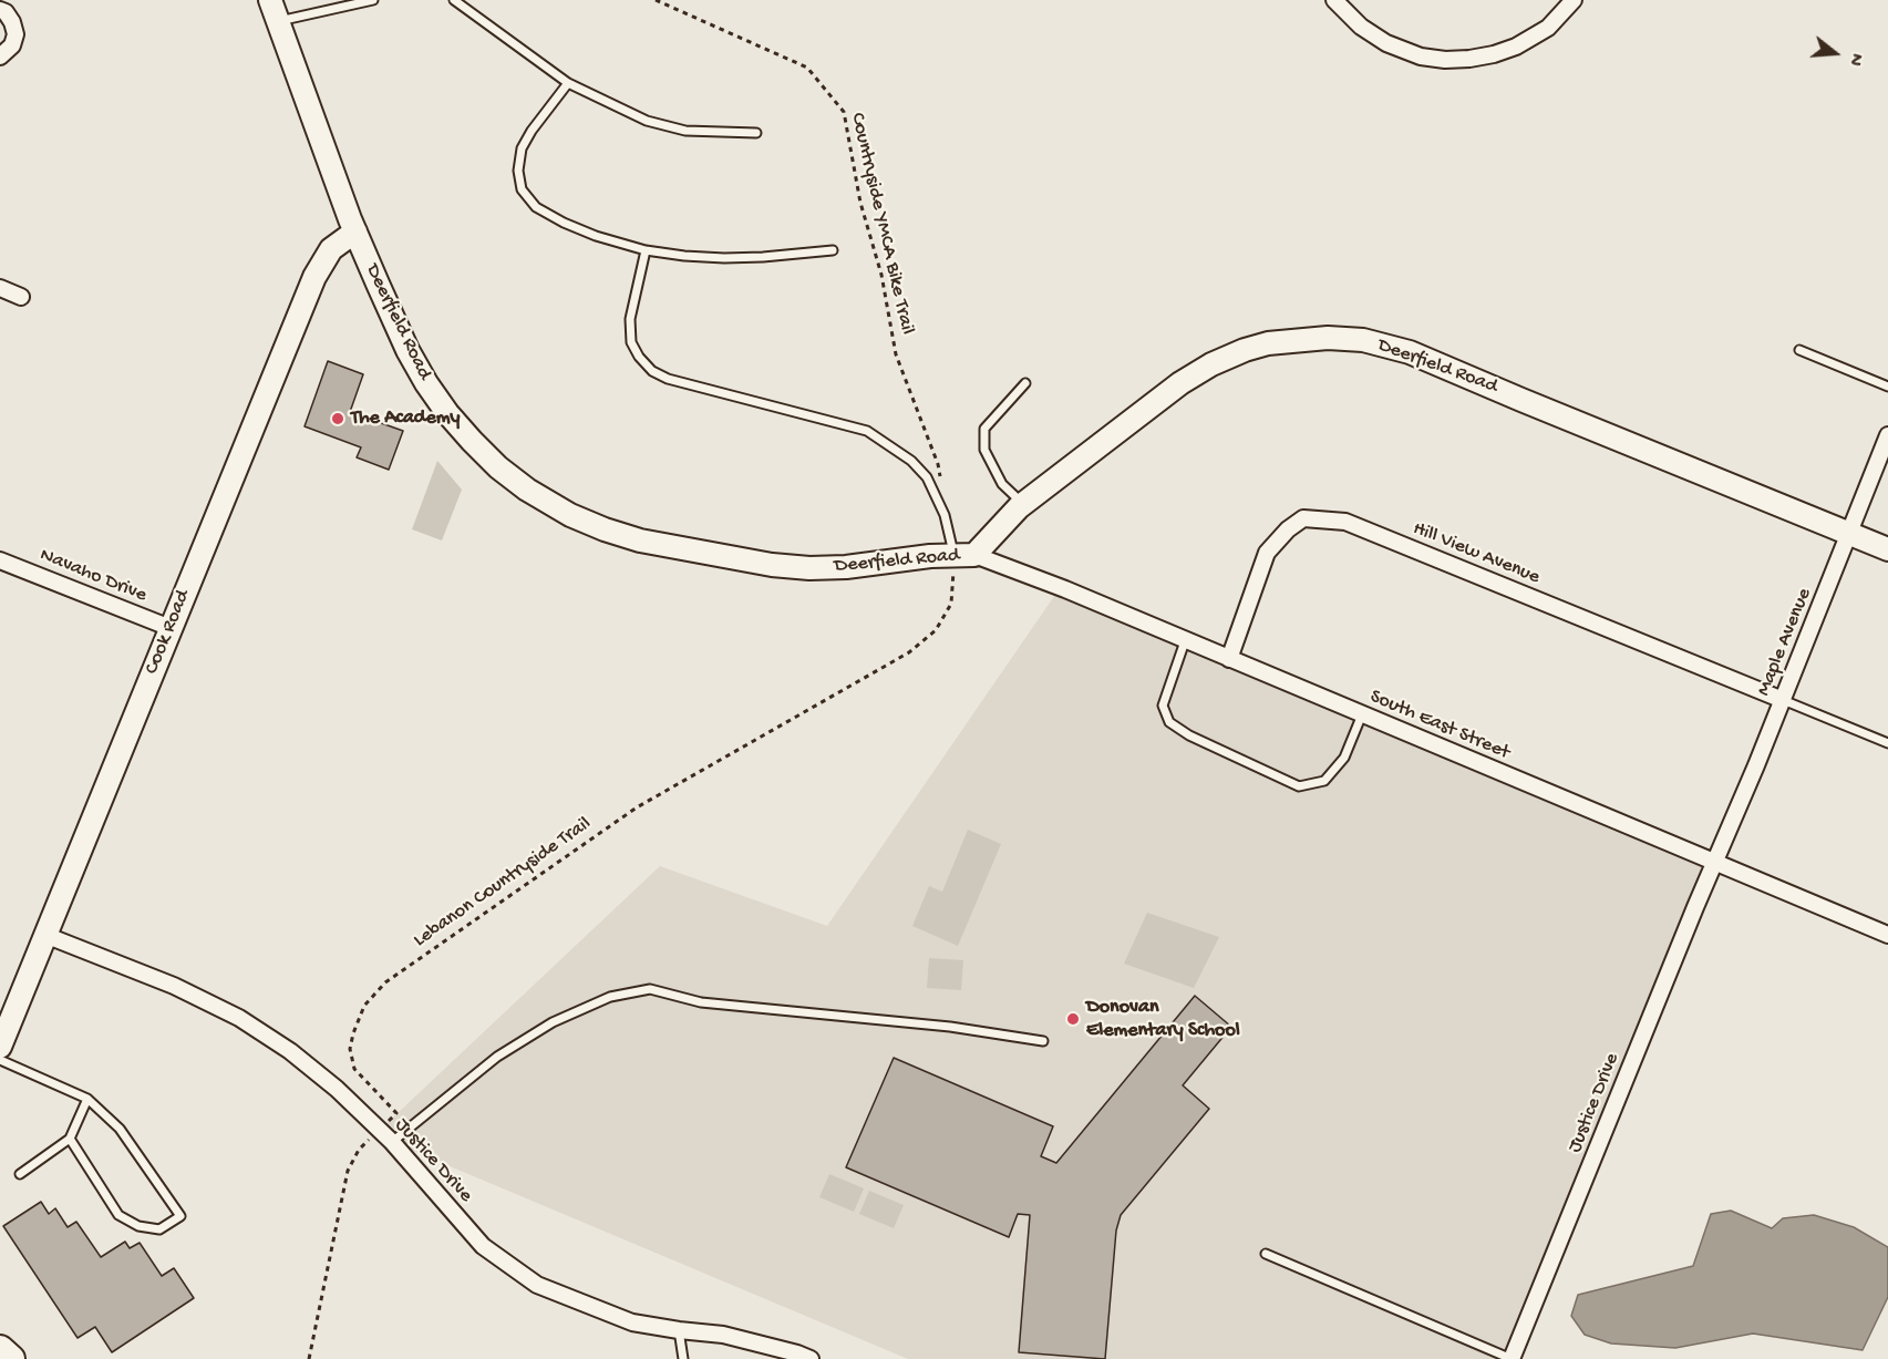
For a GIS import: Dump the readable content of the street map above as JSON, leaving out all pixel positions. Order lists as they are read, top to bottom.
{
  "streets": {
    "street": [
      "Deerfield Road",
      "Hill View Avenue",
      "Navaho Drive",
      "Cook Road",
      "Maple Avenue",
      "South East Street",
      "Justice Drive"
    ],
    "path": ["Countryside YMCA Bike Trail", "Lebanon Countryside Trail"]
  },
  "crossings": [
    ["Deerfield Road", "Cook Road"],
    ["Deerfield Road", "Maple Avenue"],
    ["Deerfield Road", "South East Street"],
    ["Deerfield Road", "Lebanon Countryside Trail"],
    ["Hill View Avenue", "Maple Avenue"],
    ["Hill View Avenue", "South East Street"],
    ["Navaho Drive", "Cook Road"],
    ["Cook Road", "Justice Drive"],
    ["Maple Avenue", "South East Street"],
    ["Maple Avenue", "Justice Drive"],
    ["South East Street", "Lebanon Countryside Trail"],
    ["South East Street", "Justice Drive"],
    ["Lebanon Countryside Trail", "Justice Drive"]
  ],
  "places": ["The Academy", "Donovan Elementary School"],
  "north": "right"
}
